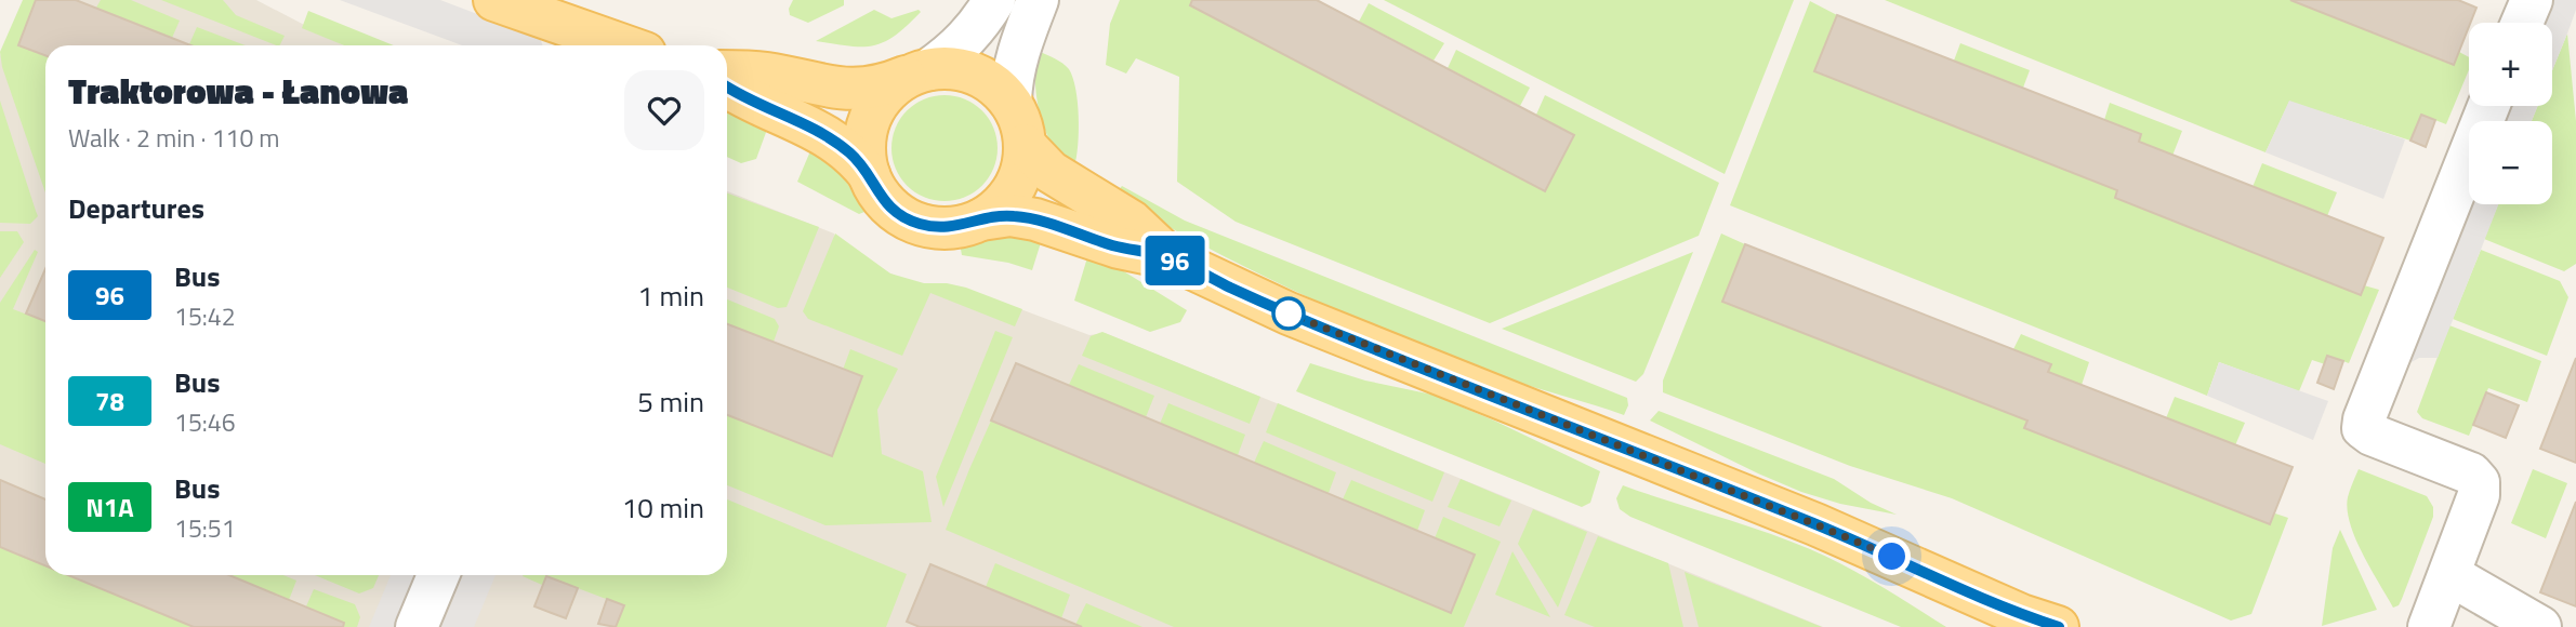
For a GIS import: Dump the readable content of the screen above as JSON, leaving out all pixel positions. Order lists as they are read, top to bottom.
{
  "lines": ["bus line 96"],
  "page": {
    "on_map": "96",
    "map_buttons": ["+", "−"],
    "heading": [
      ["Traktorowa - Łanowa", "Walk · 2 min · 110 m"],
      "Departures"
    ],
    "list": [
      {
        "mark": "96",
        "name": "Bus",
        "note": "15:42",
        "value": "1 min"
      },
      {
        "mark": "78",
        "name": "Bus",
        "note": "15:46",
        "value": "5 min"
      },
      {
        "mark": "N1A",
        "name": "Bus",
        "note": "15:51",
        "value": "10 min"
      }
    ]
  }
}
